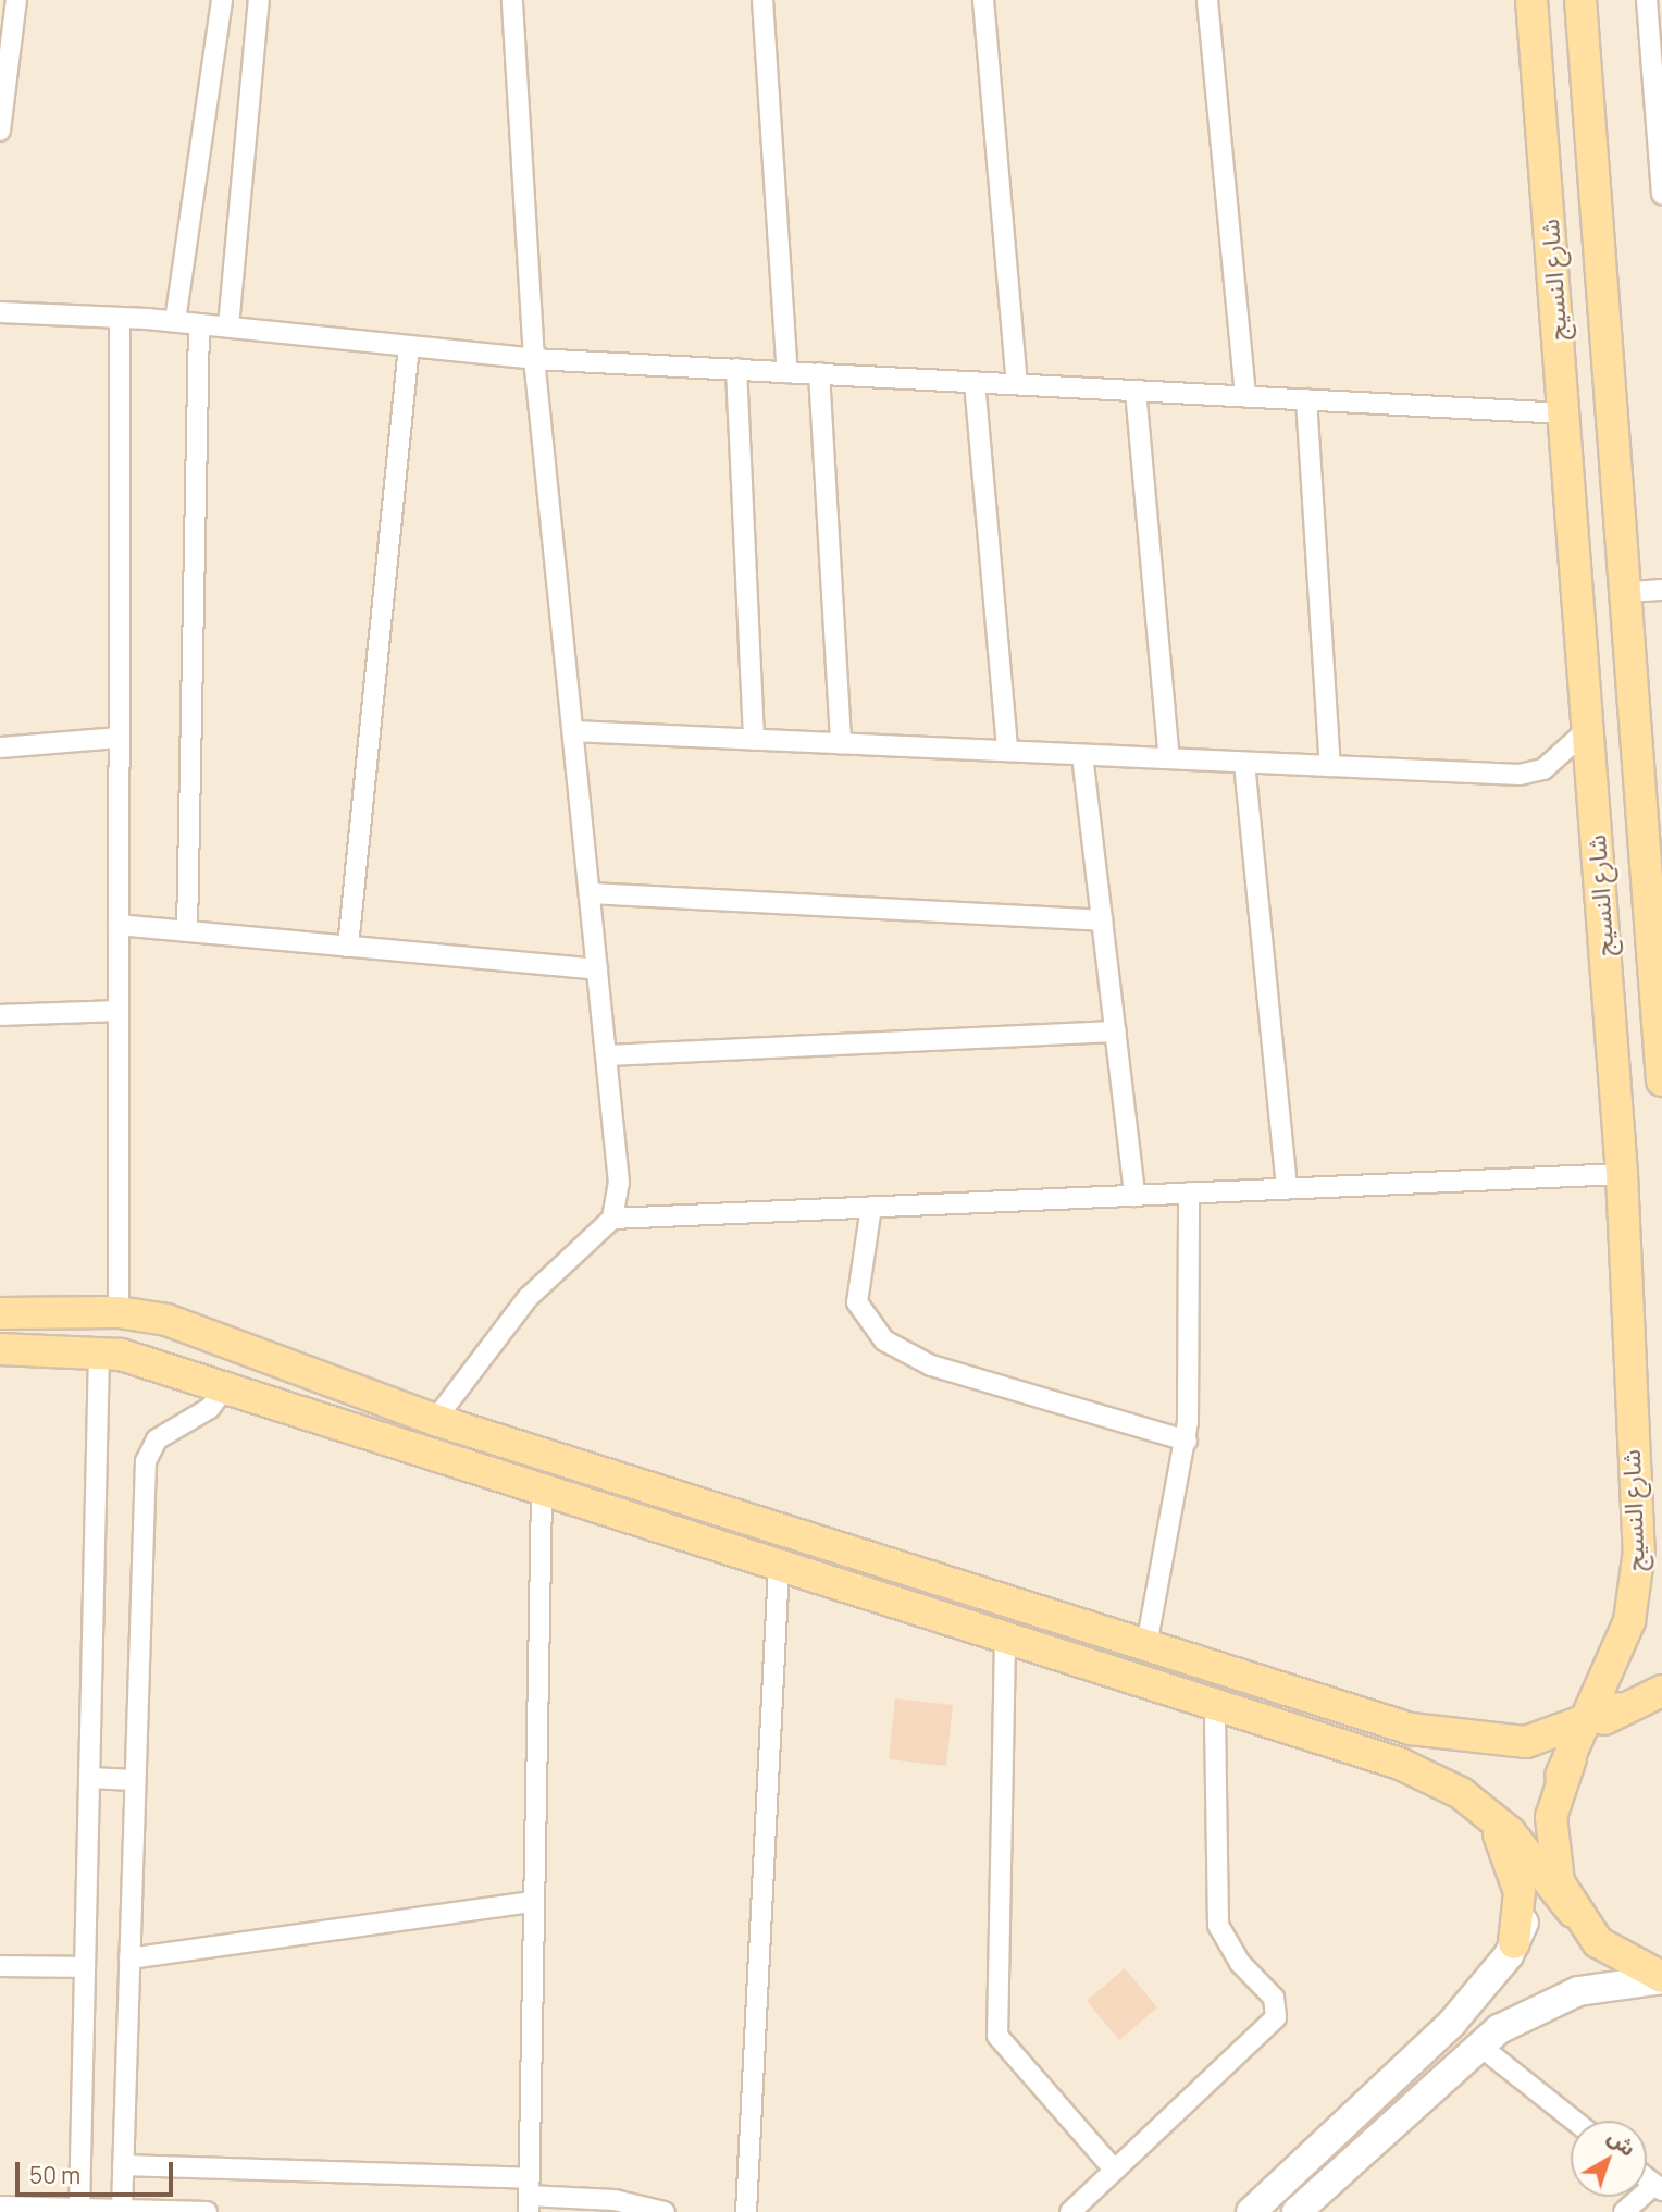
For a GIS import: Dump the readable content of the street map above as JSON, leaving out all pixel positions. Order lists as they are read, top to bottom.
{
  "streets": {
    "main road": ["شارع النسيج"]
  },
  "scale_bar": "50 m",
  "north": "top right"
}
